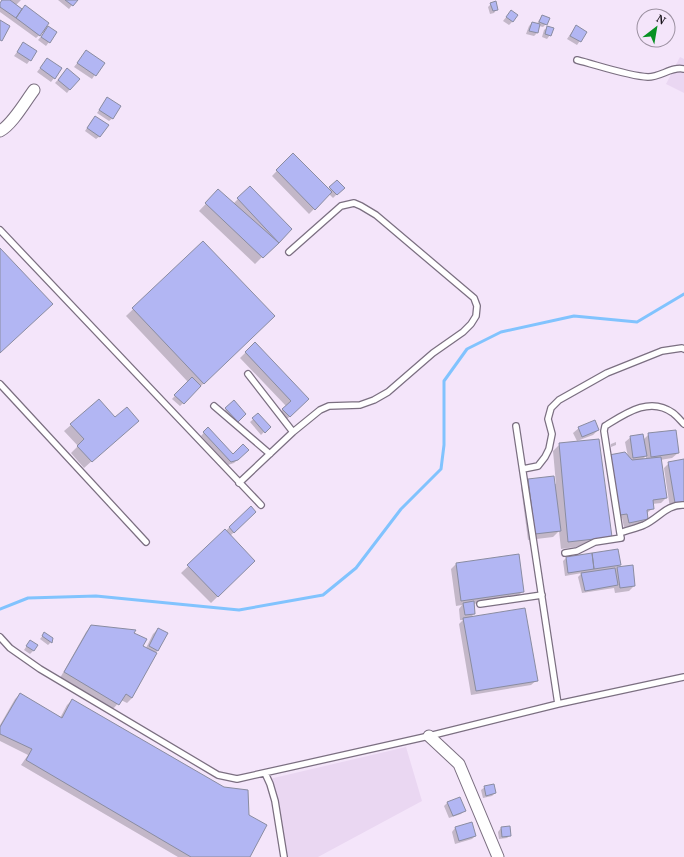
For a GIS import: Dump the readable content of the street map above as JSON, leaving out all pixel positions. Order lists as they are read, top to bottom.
{
  "north": "top right"
}
